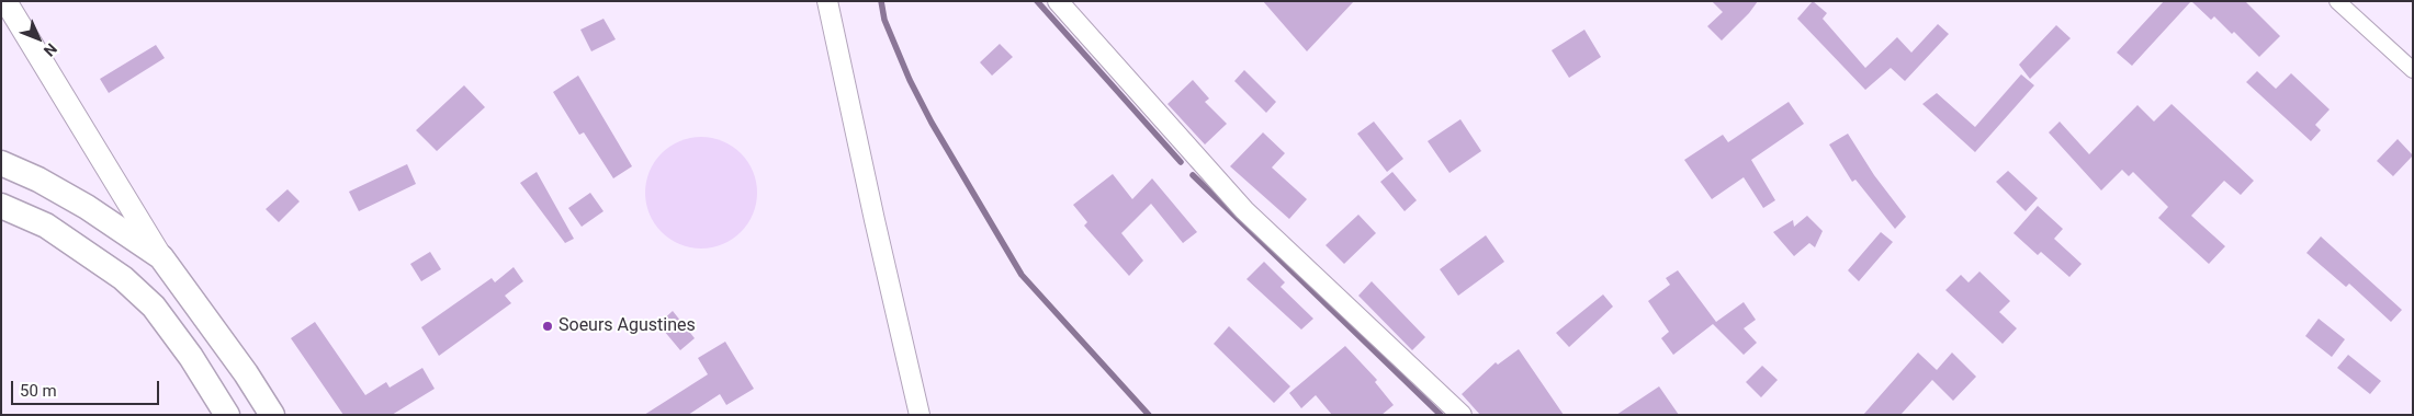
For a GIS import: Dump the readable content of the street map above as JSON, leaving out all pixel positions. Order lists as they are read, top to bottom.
{
  "places": ["Soeurs Agustines"],
  "scale_bar": "50 m",
  "north": "bottom right"
}
